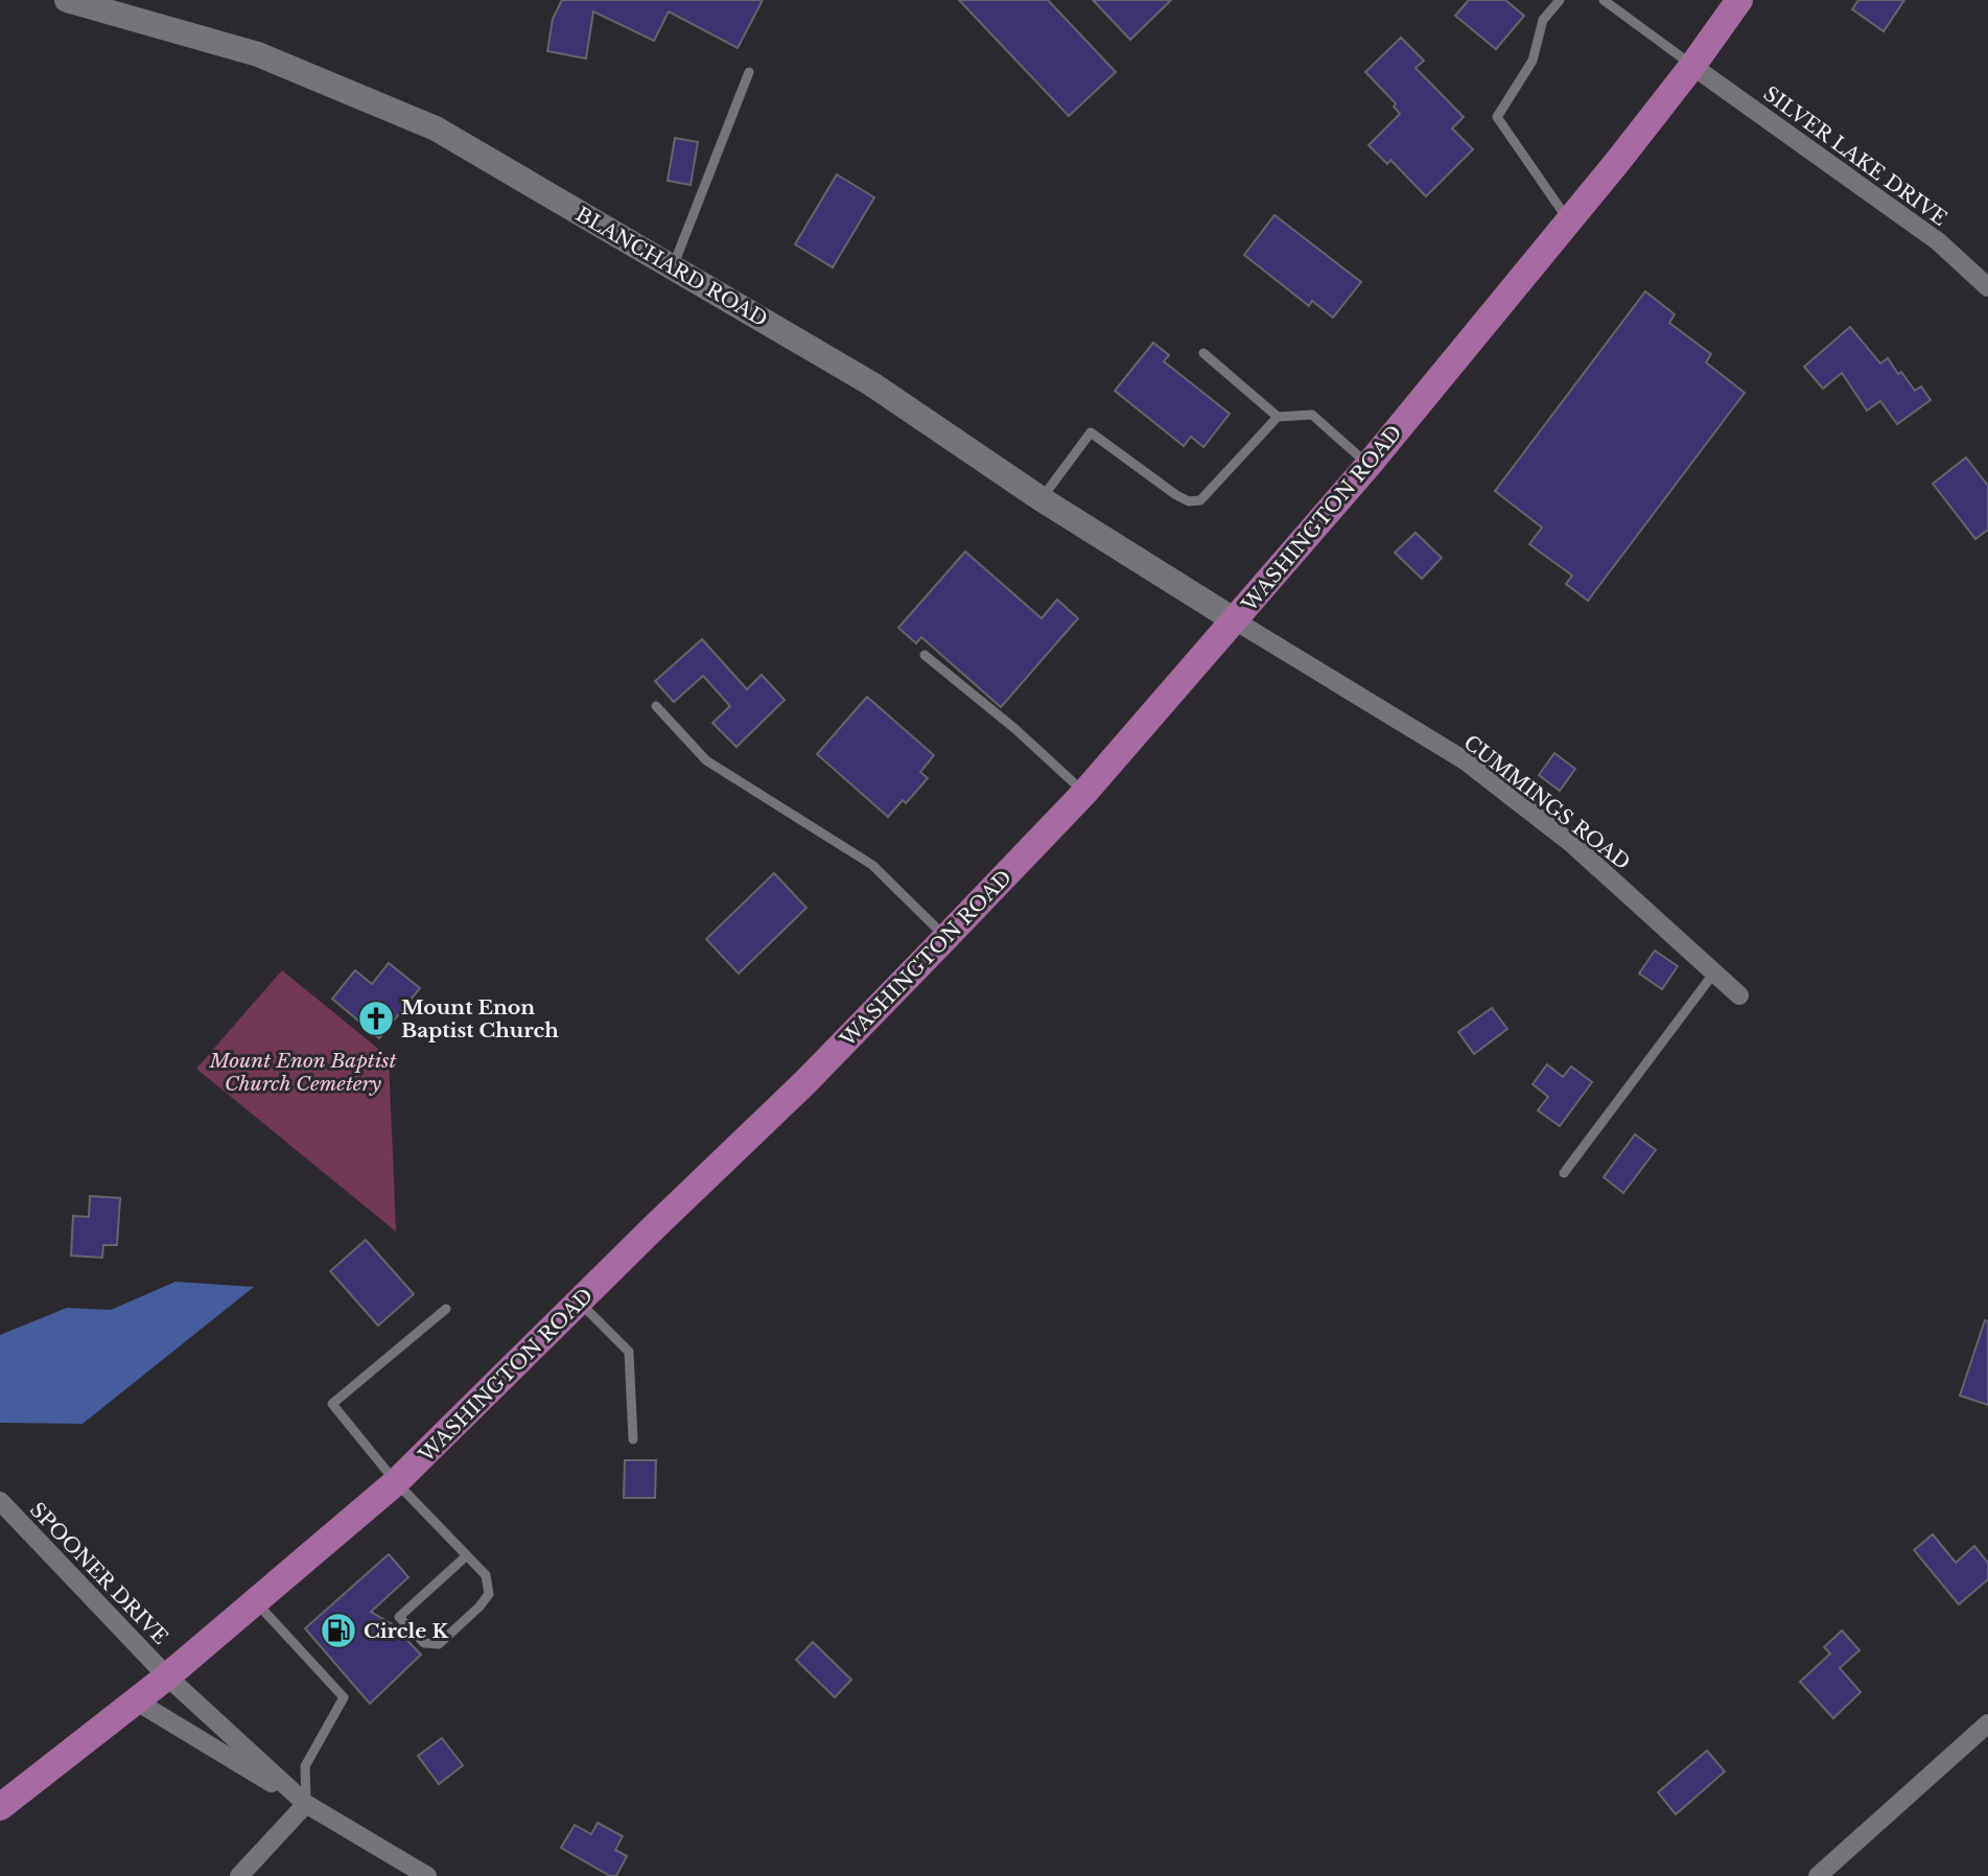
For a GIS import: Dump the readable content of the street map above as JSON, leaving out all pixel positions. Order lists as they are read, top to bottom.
{
  "streets": {
    "main road": ["WASHINGTON ROAD"],
    "street": [
      "SILVER LAKE DRIVE",
      "BLANCHARD ROAD",
      "CUMMINGS ROAD",
      "SPOONER DRIVE"
    ]
  },
  "crossings": [
    ["SILVER LAKE DRIVE", "WASHINGTON ROAD"],
    ["BLANCHARD ROAD", "WASHINGTON ROAD"],
    ["BLANCHARD ROAD", "CUMMINGS ROAD"],
    ["WASHINGTON ROAD", "CUMMINGS ROAD"],
    ["WASHINGTON ROAD", "SPOONER DRIVE"]
  ],
  "parks": ["Mount Enon Baptist Church Cemetery"],
  "places": {
    "church": ["Mount Enon Baptist Church"],
    "fuel station": ["Circle K"]
  }
}
